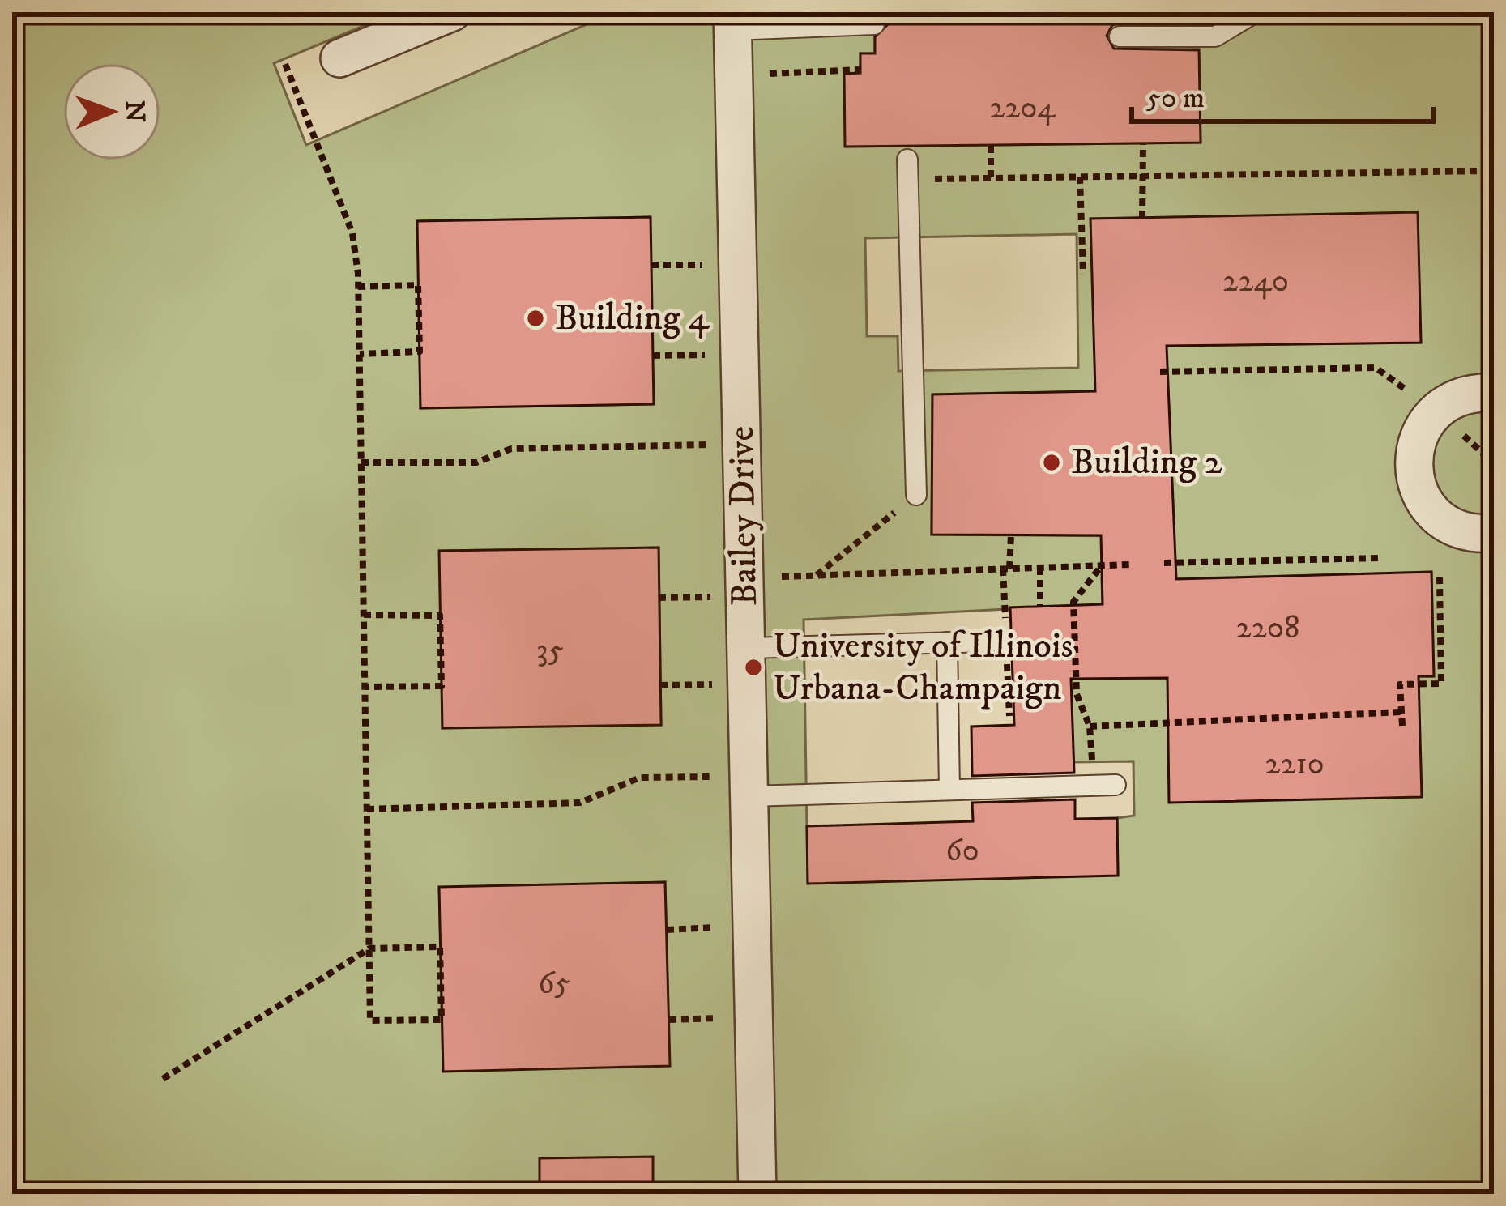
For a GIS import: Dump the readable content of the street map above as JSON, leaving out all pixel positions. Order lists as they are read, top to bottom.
{
  "streets": {
    "street": ["Bailey Drive"]
  },
  "places": ["Building 4", "Building 2", "University of Illinois Urbana-Champaign"],
  "house_numbers": [
    "2204",
    "2240",
    "2208",
    "35",
    "2210",
    "60",
    "65"
  ],
  "scale_bar": "50 m",
  "north": "right"
}
